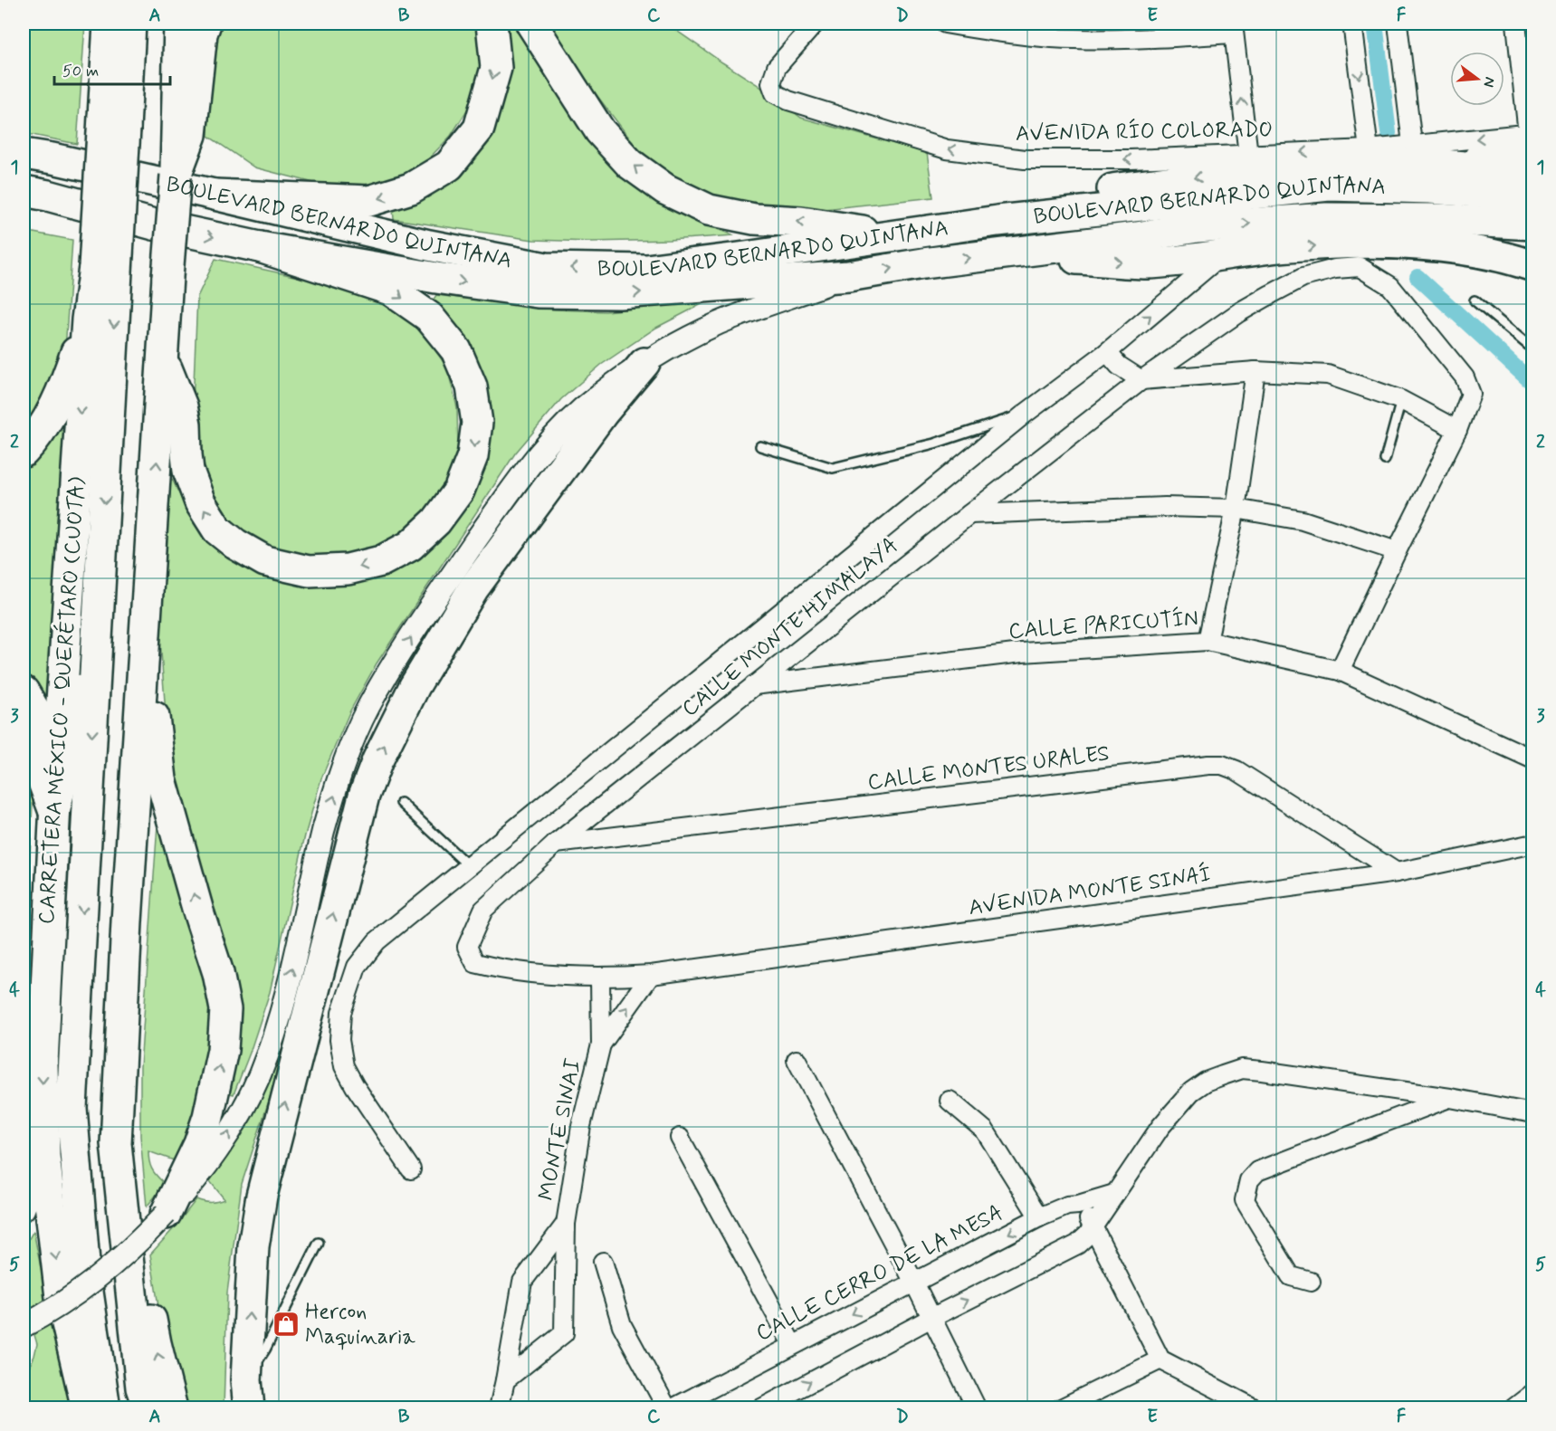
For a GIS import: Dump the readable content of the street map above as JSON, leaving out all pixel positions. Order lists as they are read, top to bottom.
{
  "streets": {
    "highway": ["BOULEVARD BERNARDO QUINTANA", "CARRETERA MÉXICO - QUERÉTARO (CUOTA)"],
    "street": [
      "AVENIDA RÍO COLORADO",
      "CALLE PARICUTÍN",
      "CALLE MONTE HIMALAYA",
      "CALLE MONTES URALES",
      "AVENIDA MONTE SINAÍ",
      "MONTE SINAI",
      "CALLE CERRO DE LA MESA"
    ]
  },
  "crossings": [
    ["CALLE PARICUTÍN", "CALLE MONTE HIMALAYA"],
    ["CALLE MONTE HIMALAYA", "CALLE MONTES URALES"],
    ["CALLE MONTE HIMALAYA", "AVENIDA MONTE SINAÍ"],
    ["CALLE MONTE HIMALAYA", "MONTE SINAI"],
    ["CALLE MONTES URALES", "AVENIDA MONTE SINAÍ"],
    ["AVENIDA MONTE SINAÍ", "MONTE SINAI"]
  ],
  "places": {
    "shop": ["Hercon Maquinaria"]
  },
  "scale_bar": "50 m",
  "north": "right",
  "grid": {
    "columns": [
      "A",
      "B",
      "C",
      "D",
      "E",
      "F"
    ],
    "rows": [
      "1",
      "2",
      "3",
      "4",
      "5"
    ]
  }
}
